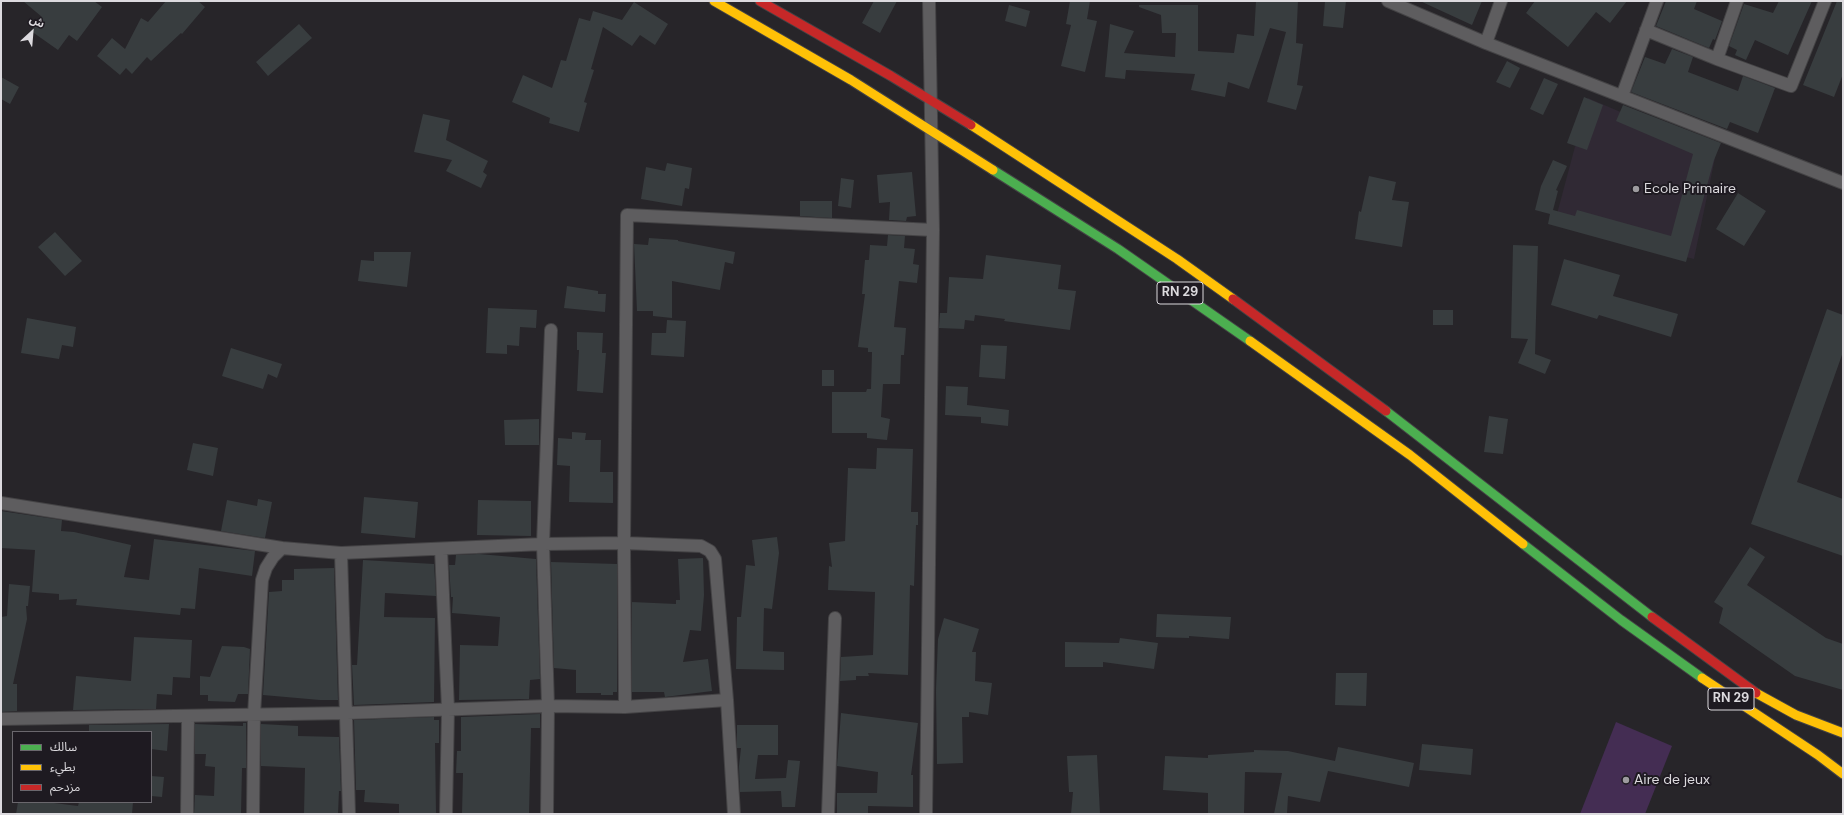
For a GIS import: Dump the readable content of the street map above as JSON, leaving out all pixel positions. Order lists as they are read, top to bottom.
{
  "streets": {
    "highway": ["RN 29"]
  },
  "places": ["Ecole Primaire", "Aire de jeux"],
  "legend": ["سالك", "بطيء", "مزدحم"],
  "north": "top right"
}
